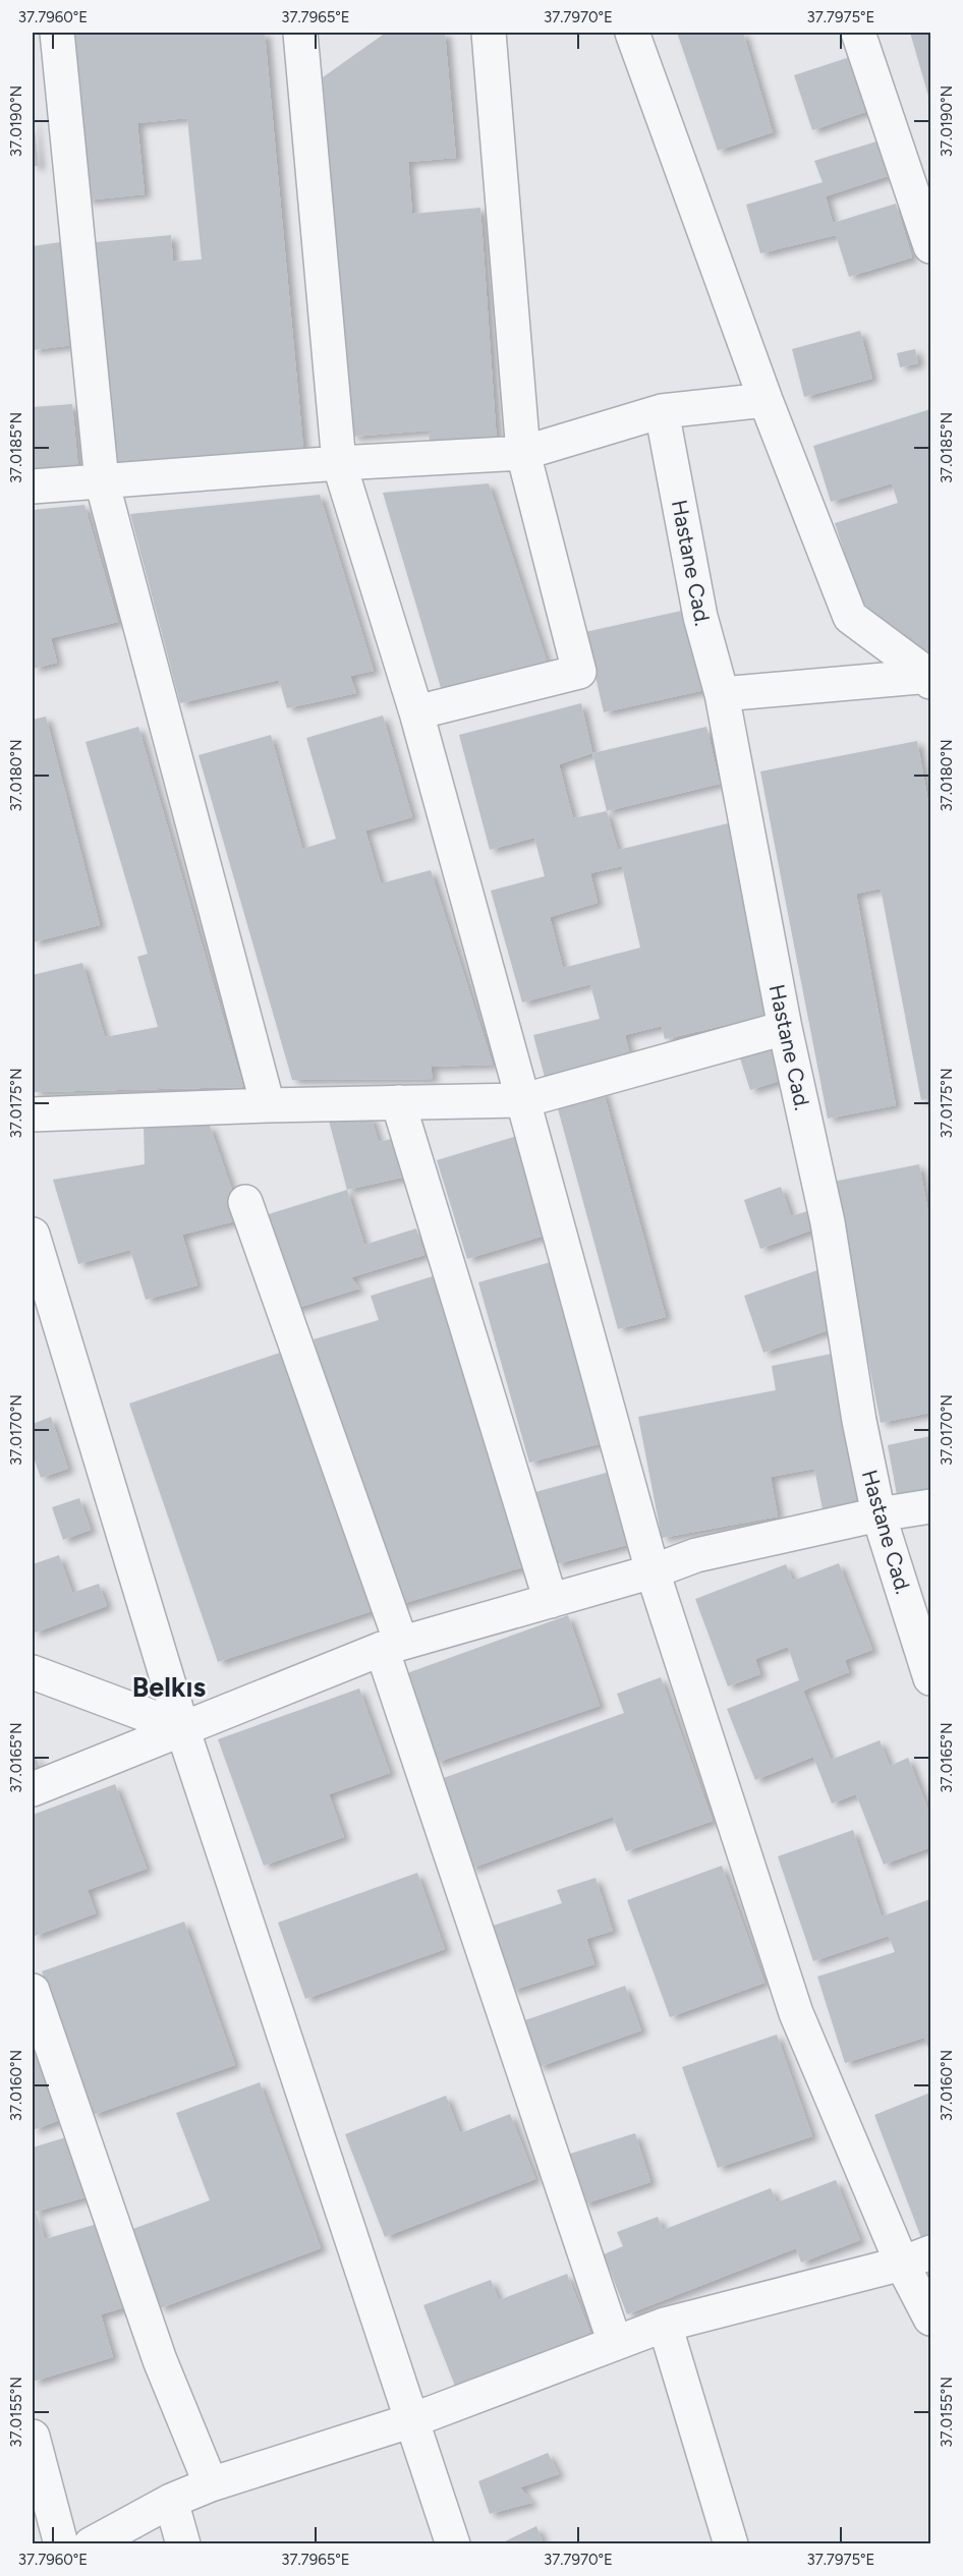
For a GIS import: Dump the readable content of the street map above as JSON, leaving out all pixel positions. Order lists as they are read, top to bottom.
{
  "streets": {
    "street": ["Hastane Cad."]
  },
  "districts": ["Belkıs"],
  "coordinates": [
    "37.7960°E",
    "37.7965°E",
    "37.7970°E",
    "37.7975°E",
    "37.0190°N",
    "37.0185°N",
    "37.0180°N",
    "37.0175°N",
    "37.0170°N",
    "37.0165°N",
    "37.0160°N",
    "37.0155°N"
  ]
}
